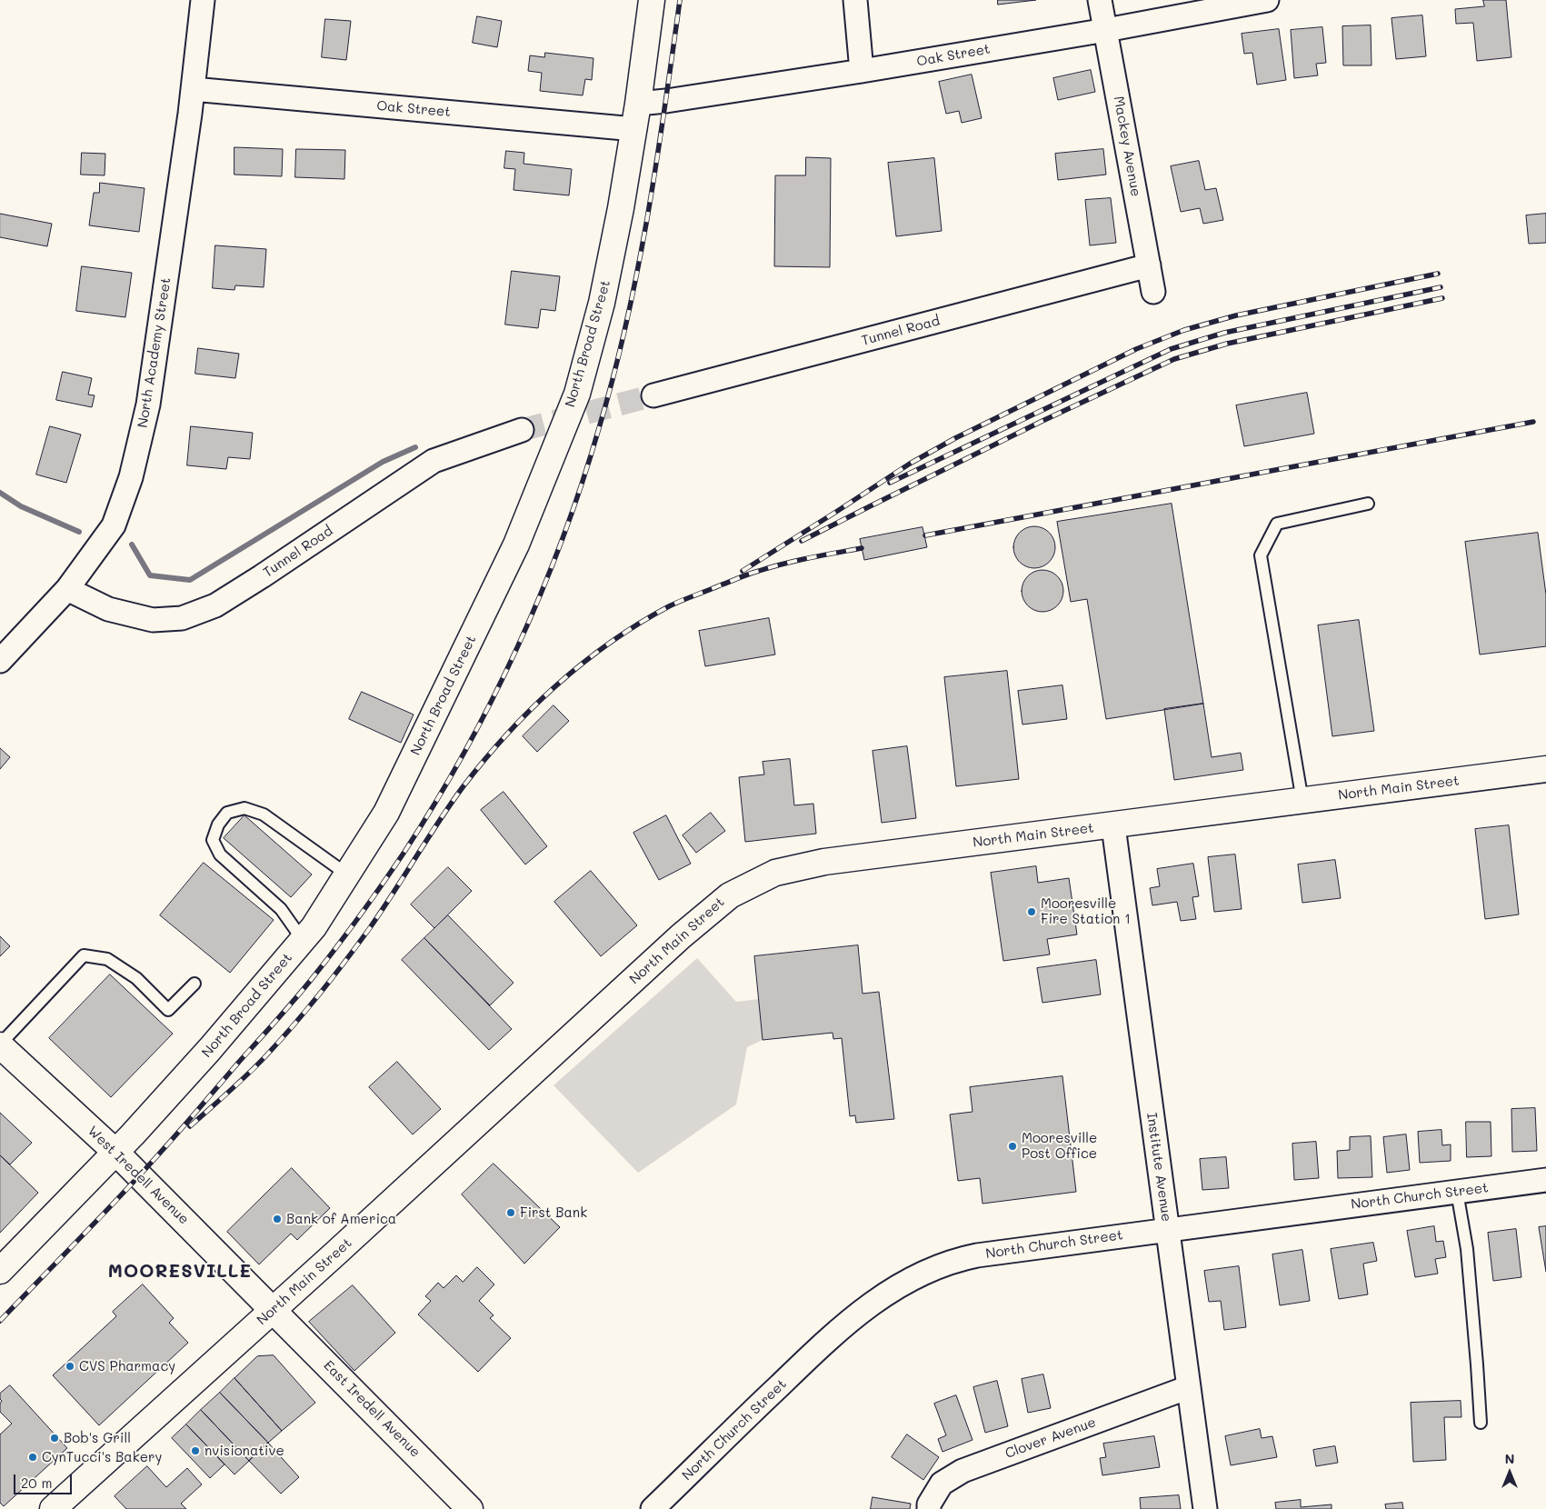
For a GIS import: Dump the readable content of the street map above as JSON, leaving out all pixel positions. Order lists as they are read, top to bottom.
{
  "streets": {
    "main road": [
      "North Broad Street",
      "North Main Street",
      "West Iredell Avenue",
      "East Iredell Avenue"
    ],
    "street": [
      "Oak Street",
      "Mackey Avenue",
      "Tunnel Road",
      "North Academy Street",
      "Institute Avenue",
      "North Church Street",
      "Clover Avenue"
    ]
  },
  "crossings": [
    ["Oak Street", "Mackey Avenue"],
    ["Oak Street", "North Broad Street"],
    ["Oak Street", "North Academy Street"],
    ["Mackey Avenue", "Tunnel Road"],
    ["Tunnel Road", "North Academy Street"],
    ["North Broad Street", "West Iredell Avenue"],
    ["North Main Street", "Institute Avenue"],
    ["North Main Street", "West Iredell Avenue"],
    ["North Main Street", "East Iredell Avenue"],
    ["Institute Avenue", "North Church Street"],
    ["Institute Avenue", "Clover Avenue"],
    ["West Iredell Avenue", "East Iredell Avenue"]
  ],
  "districts": ["MOORESVILLE"],
  "places": [
    "Mooresville Fire Station 1",
    "Mooresville Post Office",
    "First Bank",
    "Bank of America",
    "CVS Pharmacy",
    "Bob's Grill",
    "nvisionative",
    "CynTucci's Bakery"
  ],
  "scale_bar": "20 m",
  "north": "top"
}
